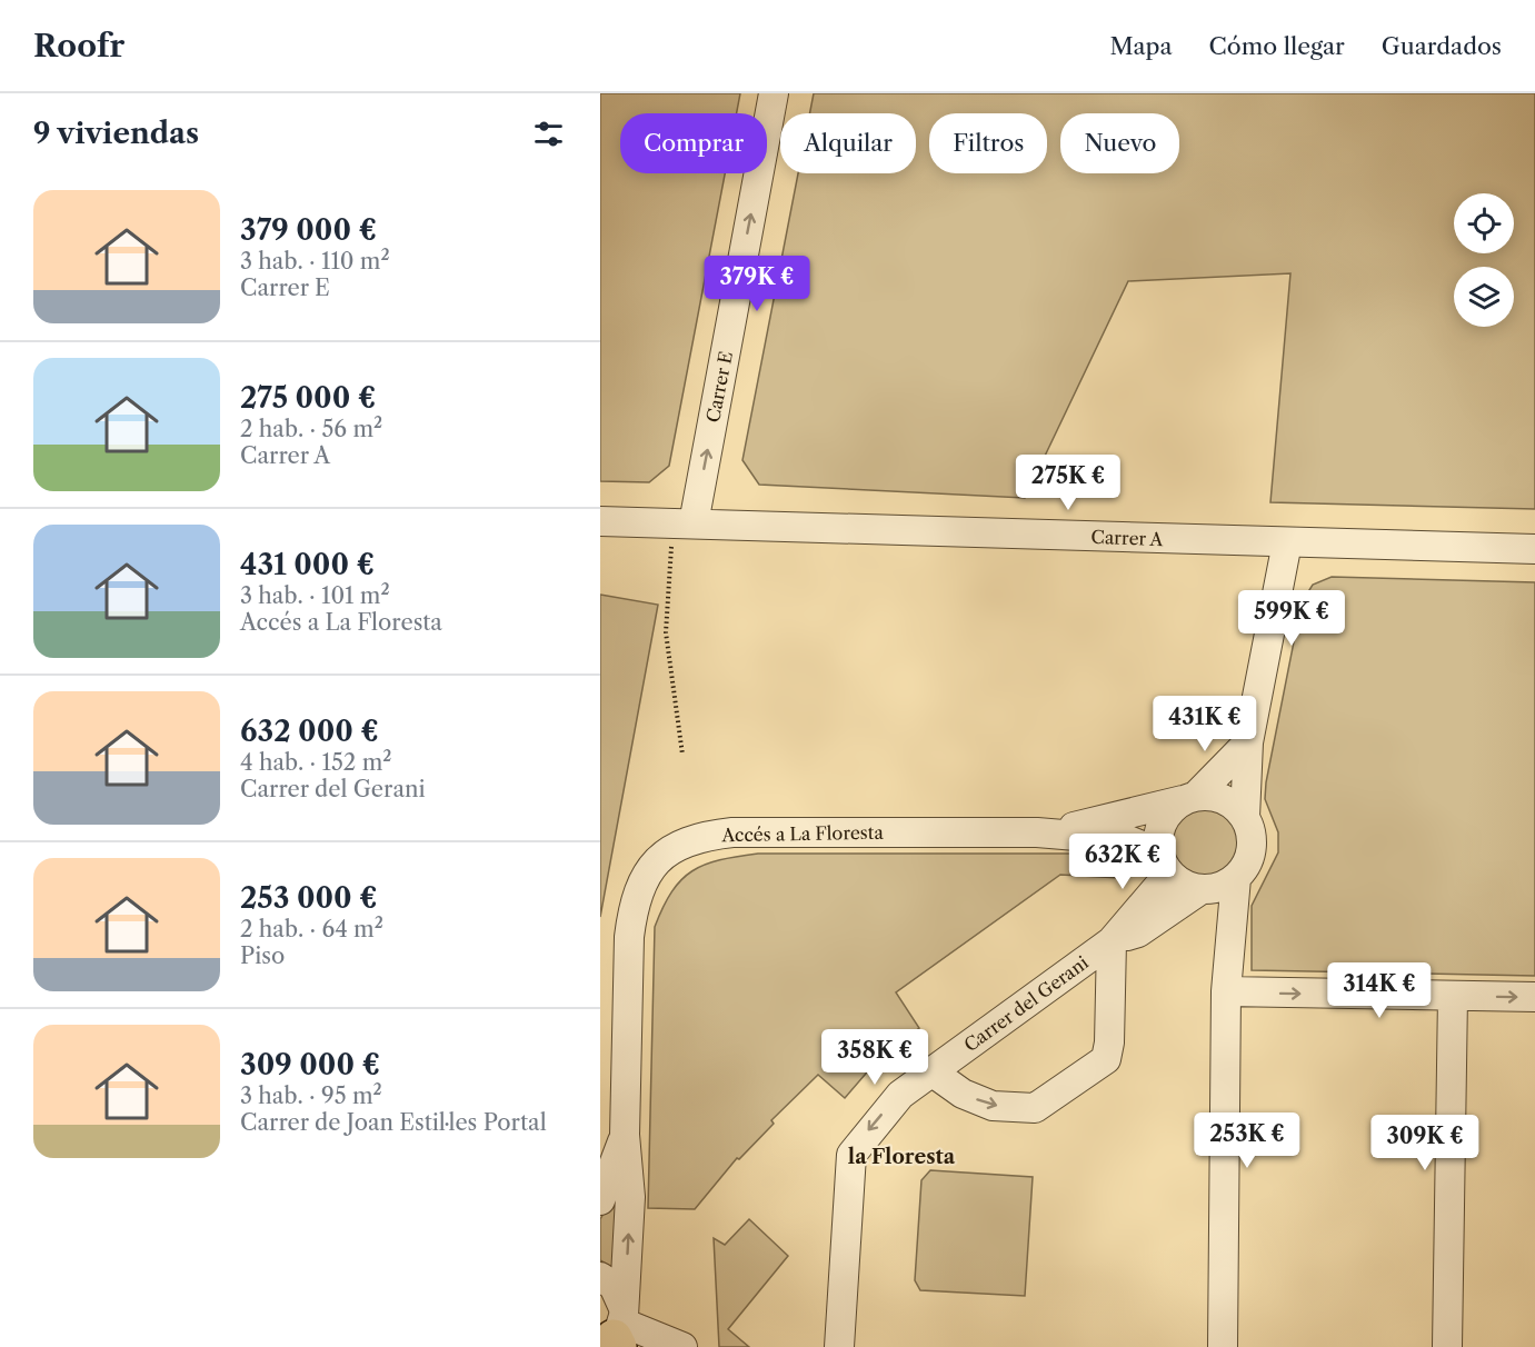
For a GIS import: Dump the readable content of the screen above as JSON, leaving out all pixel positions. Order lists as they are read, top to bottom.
{
  "streets": {
    "street": [
      "Carrer E",
      "Carrer A",
      "Accés a La Floresta",
      "Carrer del Gerani"
    ]
  },
  "crossings": [
    ["Carrer E", "Carrer A"],
    ["Accés a La Floresta", "Carrer del Gerani"]
  ],
  "one_way": ["Carrer E", "Carrer del Gerani"],
  "districts": ["la Floresta"],
  "page": {
    "header": "Roofr",
    "nav": ["Mapa", "Cómo llegar", "Guardados"],
    "heading": "9 viviendas",
    "chip": [
      "Comprar",
      "Alquilar",
      "Filtros",
      "Nuevo"
    ],
    "list": [
      {
        "name": "379 000 €",
        "note": "3 hab. · 110 m² · Carrer E"
      },
      {
        "name": "275 000 €",
        "note": "2 hab. · 56 m² · Carrer A"
      },
      {
        "name": "431 000 €",
        "note": "3 hab. · 101 m² · Accés a La Floresta"
      },
      {
        "name": "632 000 €",
        "note": "4 hab. · 152 m² · Carrer del Gerani"
      },
      {
        "name": "253 000 €",
        "note": "2 hab. · 64 m² · Piso"
      },
      {
        "name": "309 000 €",
        "note": "3 hab. · 95 m² · Carrer de Joan Estil·les Portal"
      }
    ],
    "price": [
      "379K €",
      "275K €",
      "599K €",
      "431K €",
      "632K €",
      "314K €",
      "358K €",
      "253K €",
      "309K €"
    ]
  }
}
